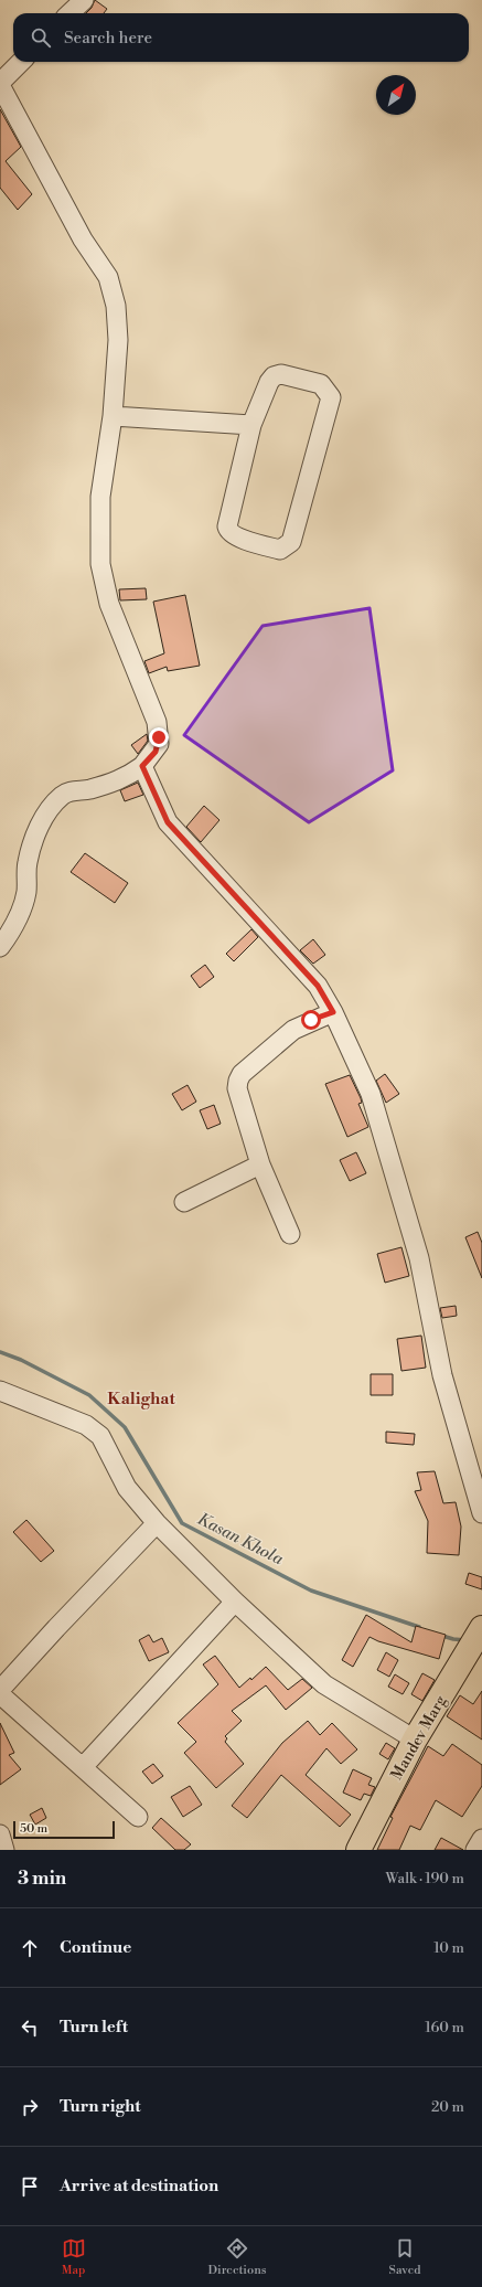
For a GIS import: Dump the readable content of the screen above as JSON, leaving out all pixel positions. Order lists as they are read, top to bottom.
{
  "streets": {
    "main road": ["Mandev Marg"]
  },
  "districts": ["Kalighat"],
  "water": ["Kasan Khola"],
  "scale_bar": "50 m",
  "north": "top right",
  "page": {
    "search": "Search here",
    "scale": "50 m",
    "heading": ["3 min", "Walk · 190 m"],
    "list": [
      ["Continue", "10 m"],
      ["Turn left", "160 m"],
      ["Turn right", "20 m"],
      "Arrive at destination"
    ],
    "nav": ["Map", "Directions", "Saved"]
  }
}
